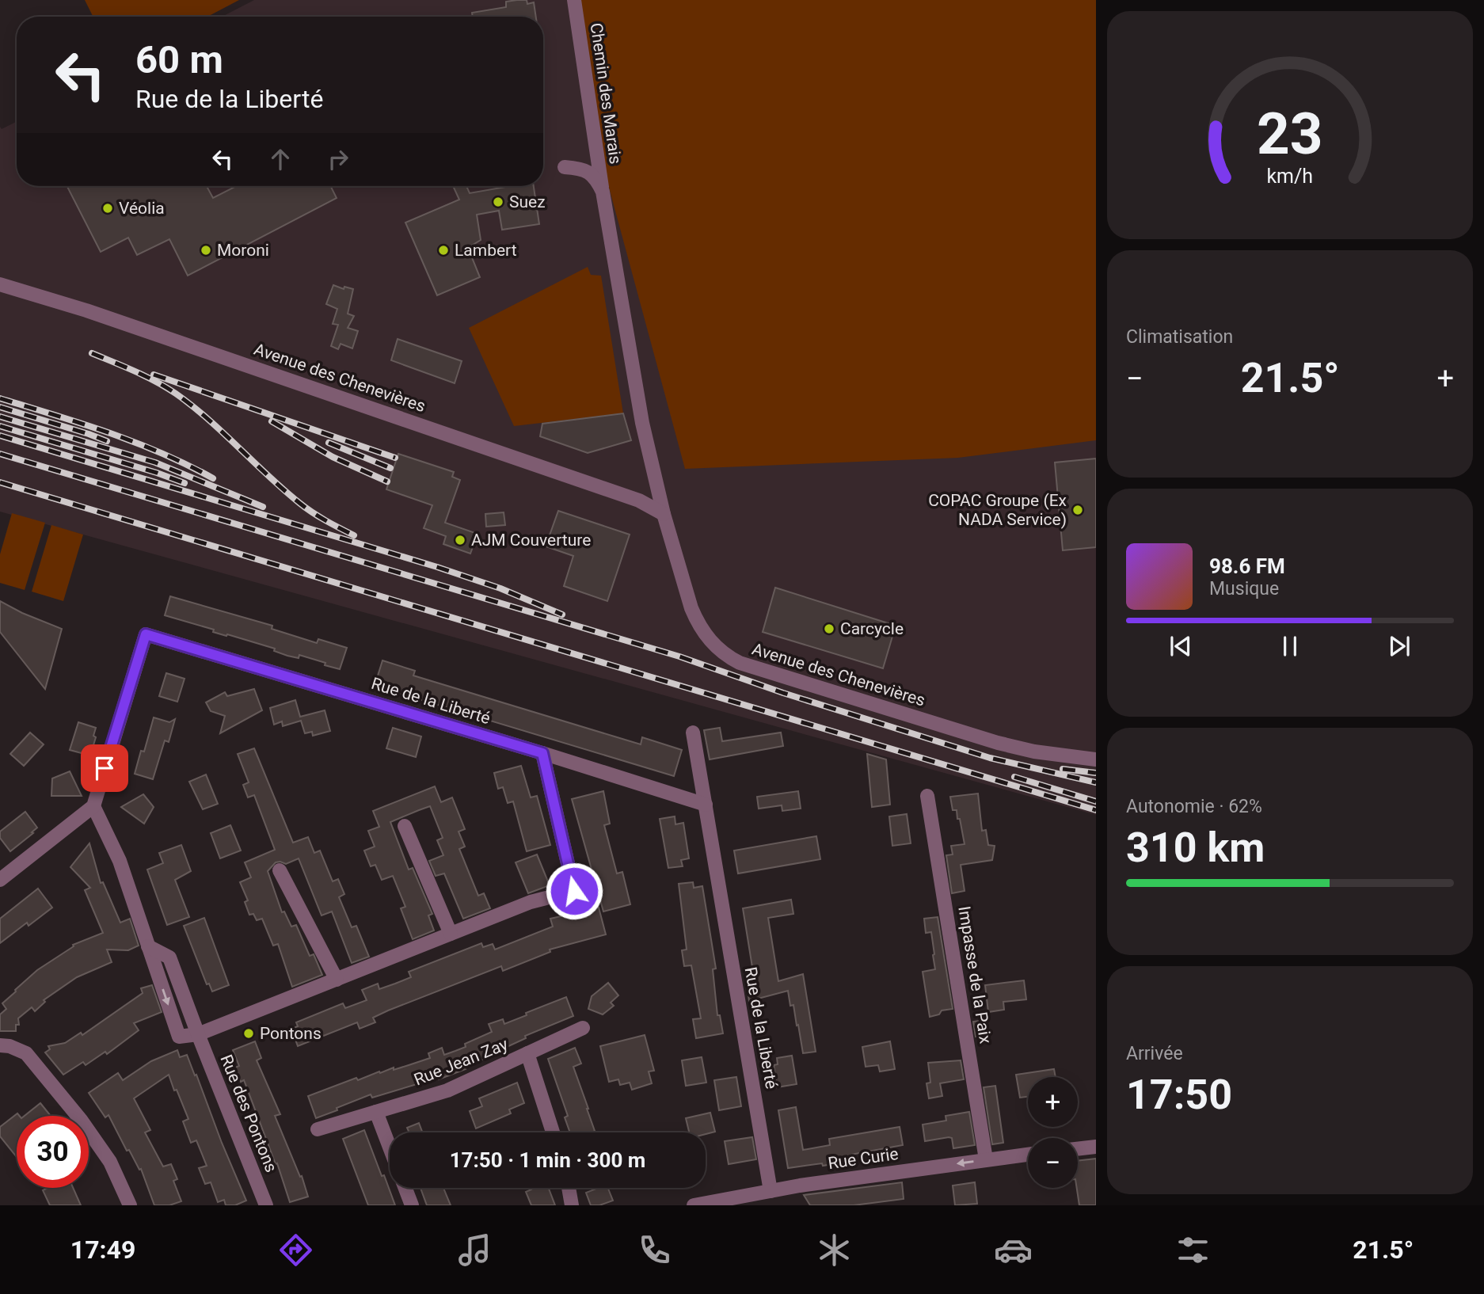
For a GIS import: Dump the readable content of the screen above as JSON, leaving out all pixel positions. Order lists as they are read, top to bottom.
{
  "streets": {
    "street": [
      "Chemin des Marais",
      "Avenue des Chenevières",
      "Rue de la Liberté",
      "Impasse de la Paix",
      "Rue Jean Zay",
      "Rue des Pontons",
      "Rue Curie"
    ]
  },
  "crossings": [
    ["Chemin des Marais", "Avenue des Chenevières"],
    ["Rue de la Liberté", "Rue des Pontons"],
    ["Rue de la Liberté", "Rue Curie"],
    ["Impasse de la Paix", "Rue Curie"]
  ],
  "one_way": ["Rue Curie"],
  "places": [
    "Suez",
    "Véolia",
    "Moroni",
    "Lambert",
    "COPAC Groupe (Ex NADA Service)",
    "AJM Couverture",
    "Carcycle",
    "Pontons"
  ],
  "page": {
    "turn": ["60 m", "Rue de la Liberté"],
    "tile": [
      "Climatisation",
      ["Autonomie · 62%", "310 km"],
      ["Arrivée", "17:50"]
    ],
    "heat": ["−", "21.5°", "+"],
    "song": ["98.6 FM", "Musique"],
    "map_buttons": ["+", "−"],
    "limit": "30",
    "trip": "17:50 · 1 min · 300 m",
    "tabs": ["17:49", "21.5°"],
    "gauge": ["23", "km/h"]
  }
}
